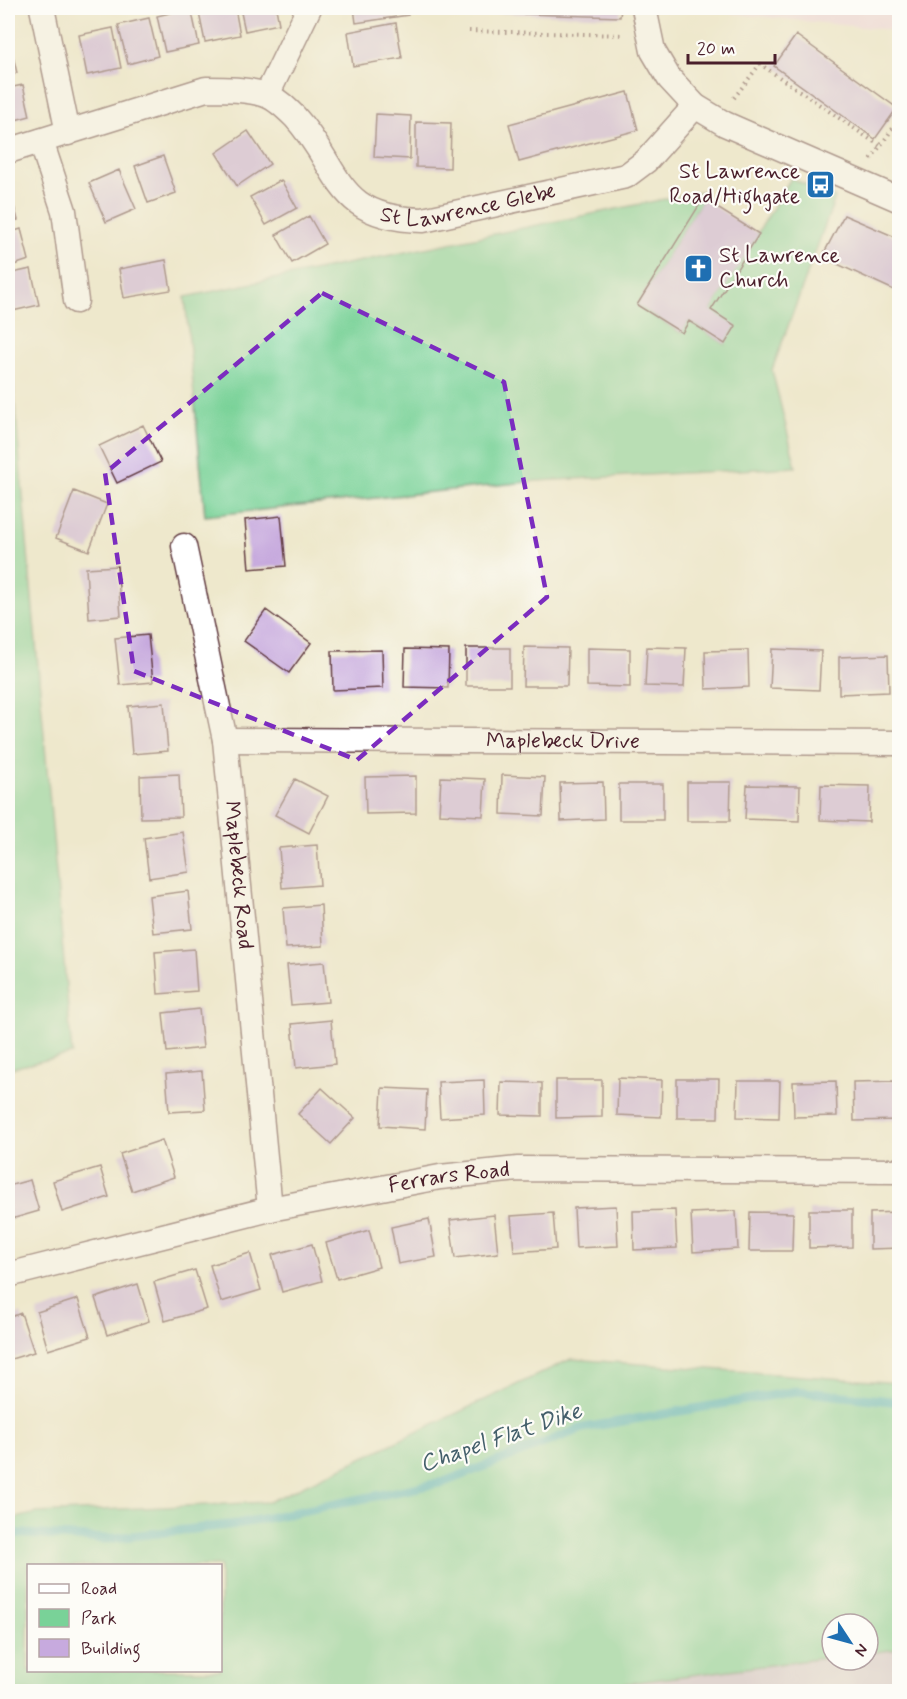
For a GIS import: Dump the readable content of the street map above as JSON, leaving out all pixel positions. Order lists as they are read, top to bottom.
{
  "streets": {
    "street": [
      "St Lawrence Glebe",
      "Maplebeck Drive",
      "Maplebeck Road",
      "Ferrars Road"
    ]
  },
  "crossings": [
    ["Maplebeck Drive", "Maplebeck Road"],
    ["Maplebeck Road", "Ferrars Road"]
  ],
  "water": ["Chapel Flat Dike"],
  "places": {
    "bus stop": ["St Lawrence Road/Highgate"],
    "church": ["St Lawrence Church"]
  },
  "legend": ["Road", "Park", "Building"],
  "scale_bar": "20 m",
  "north": "bottom right"
}
